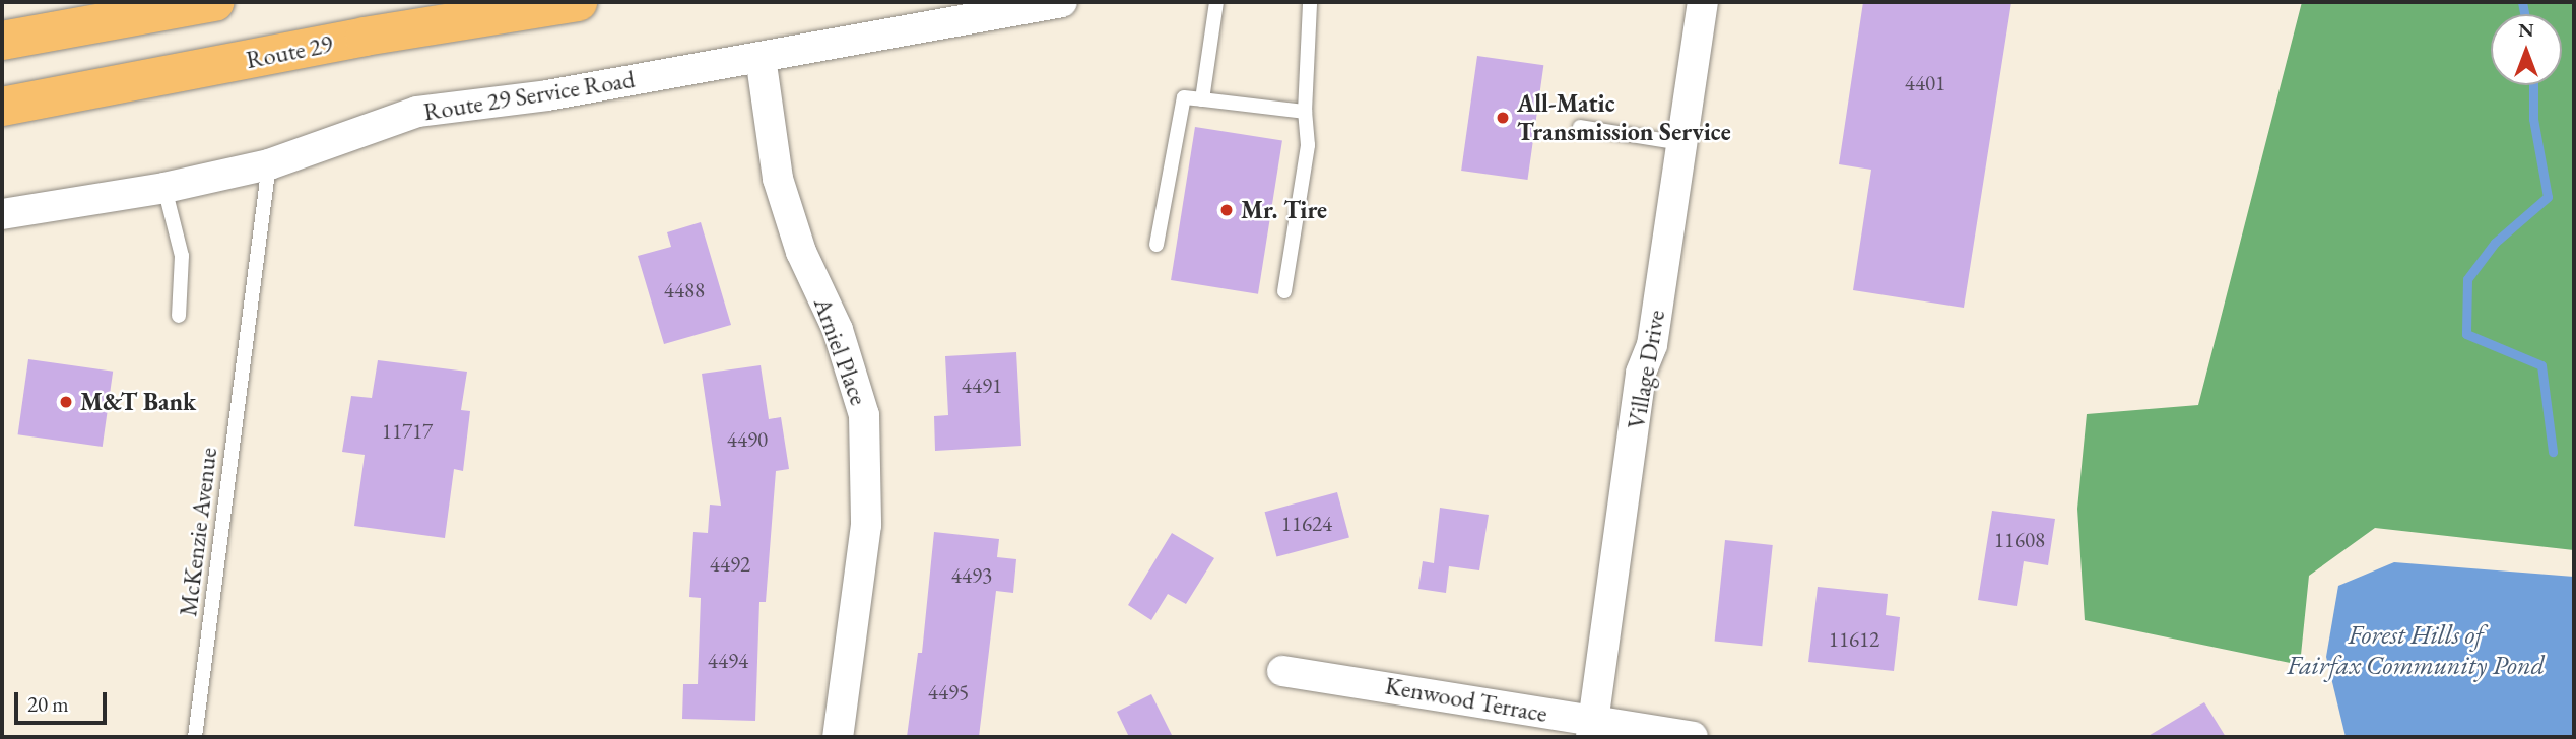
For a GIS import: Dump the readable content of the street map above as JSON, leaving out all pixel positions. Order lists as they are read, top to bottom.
{
  "streets": {
    "main road": ["Route 29"],
    "street": [
      "Route 29 Service Road",
      "Arniel Place",
      "Village Drive",
      "Kenwood Terrace"
    ],
    "lane": ["McKenzie Avenue"]
  },
  "crossings": [
    ["Route 29 Service Road", "Arniel Place"],
    ["Route 29 Service Road", "McKenzie Avenue"],
    ["Village Drive", "Kenwood Terrace"]
  ],
  "water": ["Forest Hills of Fairfax Community Pond"],
  "places": ["All-Matic Transmission Service", "Mr. Tire", "M&T Bank"],
  "house_numbers": [
    "4401",
    "4488",
    "4491",
    "11717",
    "4490",
    "11624",
    "11608",
    "4492",
    "4493",
    "11612",
    "4494",
    "4495"
  ],
  "scale_bar": "20 m",
  "north": "top"
}
